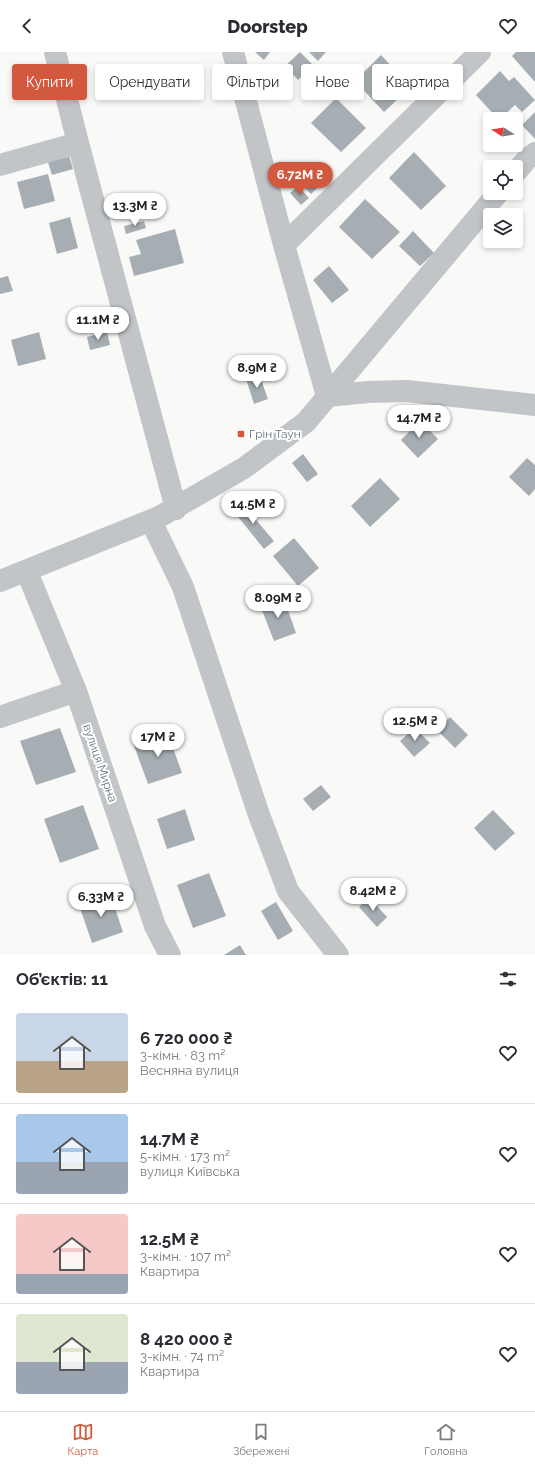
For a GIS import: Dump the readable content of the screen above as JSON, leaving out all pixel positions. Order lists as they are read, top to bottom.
{
  "streets": {
    "street": ["вулиця Мирна"]
  },
  "places": {
    "transit": ["Грін Таун"]
  },
  "north": "left",
  "page": {
    "header": "Doorstep",
    "chip": [
      "Купити",
      "Орендувати",
      "Фільтри",
      "Нове",
      "Квартира"
    ],
    "price": [
      "6.72M ₴",
      "13.3M ₴",
      "11.1M ₴",
      "8.9M ₴",
      "14.7M ₴",
      "14.5M ₴",
      "8.09M ₴",
      "12.5M ₴",
      "17M ₴",
      "8.42M ₴",
      "6.33M ₴"
    ],
    "heading": "Об’єктів: 11",
    "list": [
      {
        "name": "6 720 000 ₴",
        "note": "3-кімн. · 83 m² · Весняна вулиця"
      },
      {
        "name": "14.7M ₴",
        "note": "5-кімн. · 173 m² · вулиця Київська"
      },
      {
        "name": "12.5M ₴",
        "note": "3-кімн. · 107 m² · Квартира"
      },
      {
        "name": "8 420 000 ₴",
        "note": "3-кімн. · 74 m² · Квартира"
      }
    ],
    "tabs": ["Карта", "Збережені", "Головна"]
  }
}
